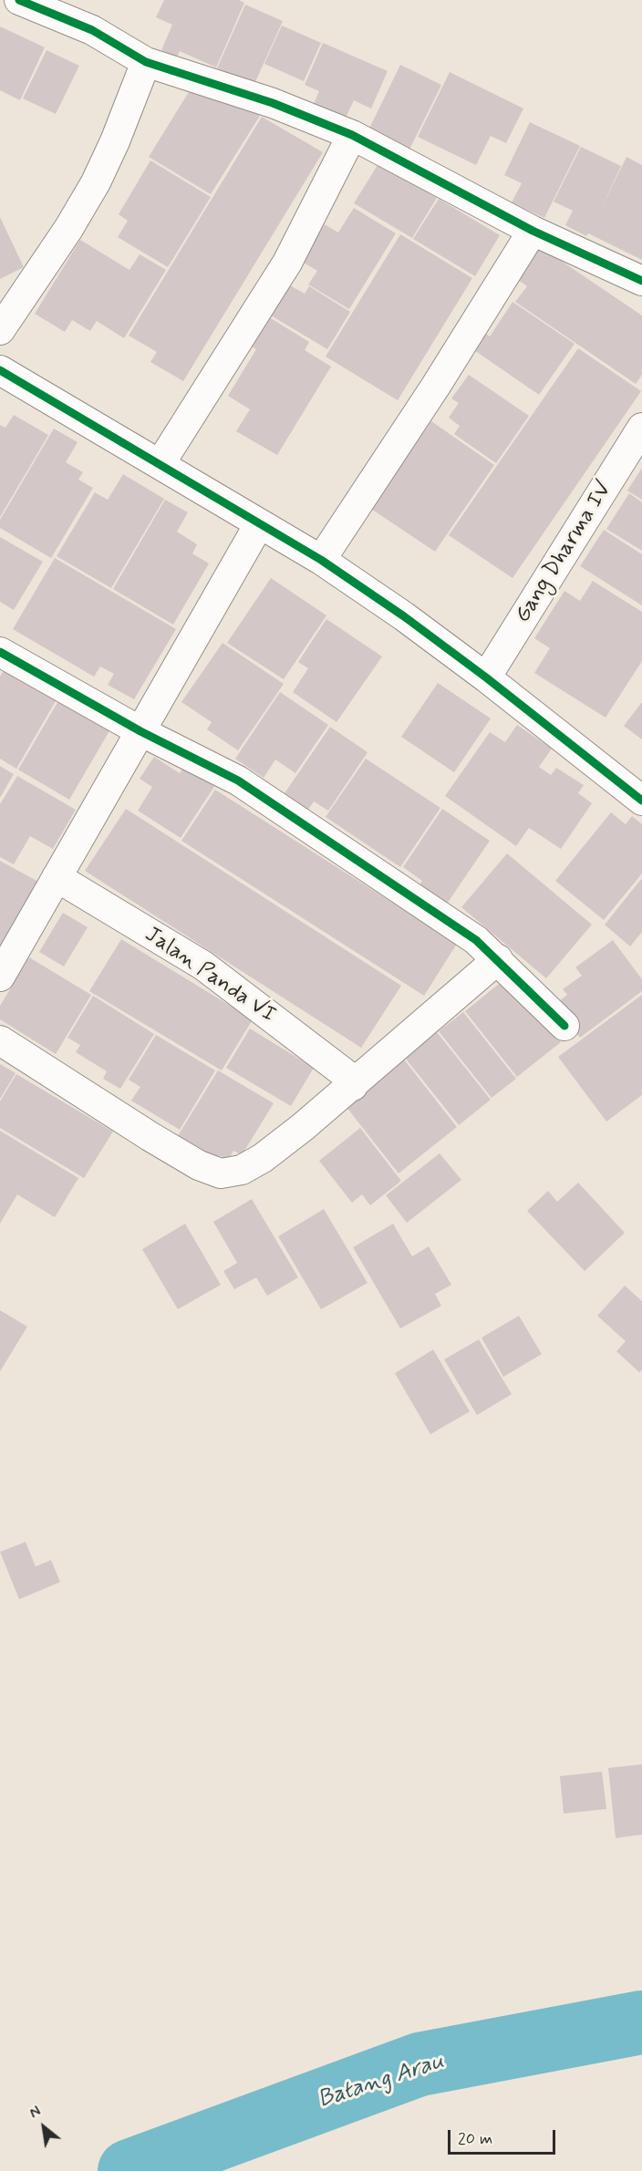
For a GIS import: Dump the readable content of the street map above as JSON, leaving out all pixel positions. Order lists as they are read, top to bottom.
{
  "streets": {
    "street": ["Gang Dharma IV", "Jalan Panda VI"]
  },
  "water": ["Batang Arau"],
  "scale_bar": "20 m",
  "north": "top left"
}
